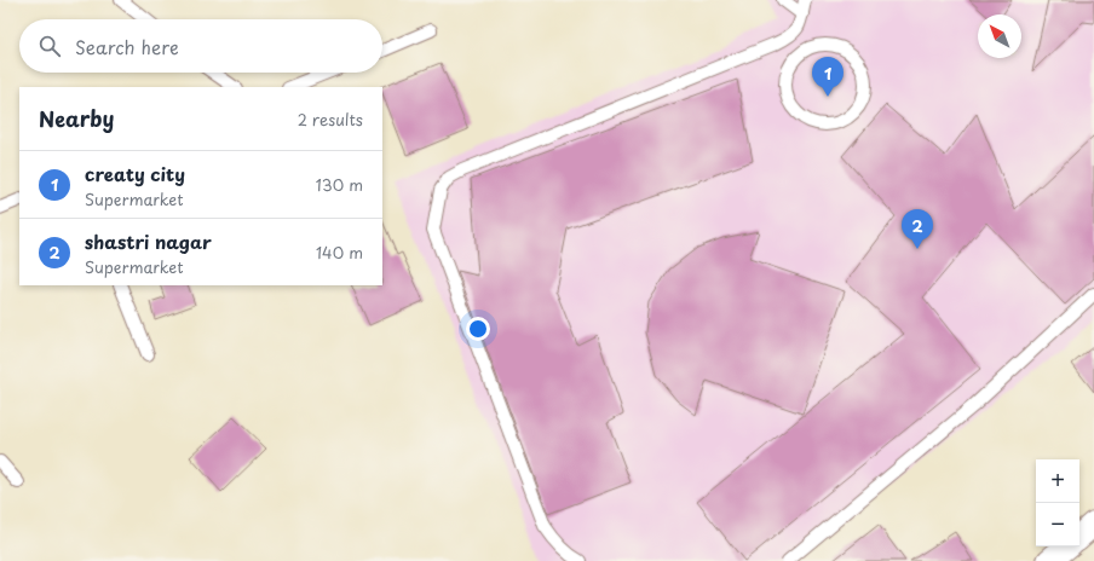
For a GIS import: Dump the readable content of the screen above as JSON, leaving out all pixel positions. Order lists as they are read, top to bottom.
{
  "north": "top left",
  "page": {
    "search": "Search here",
    "pins": ["1", "2"],
    "heading": ["Nearby", "2 results"],
    "list": [
      {
        "mark": "1",
        "name": "creaty city",
        "note": "Supermarket",
        "value": "130 m"
      },
      {
        "mark": "2",
        "name": "shastri nagar",
        "note": "Supermarket",
        "value": "140 m"
      }
    ],
    "map_buttons": ["+", "−"]
  }
}
